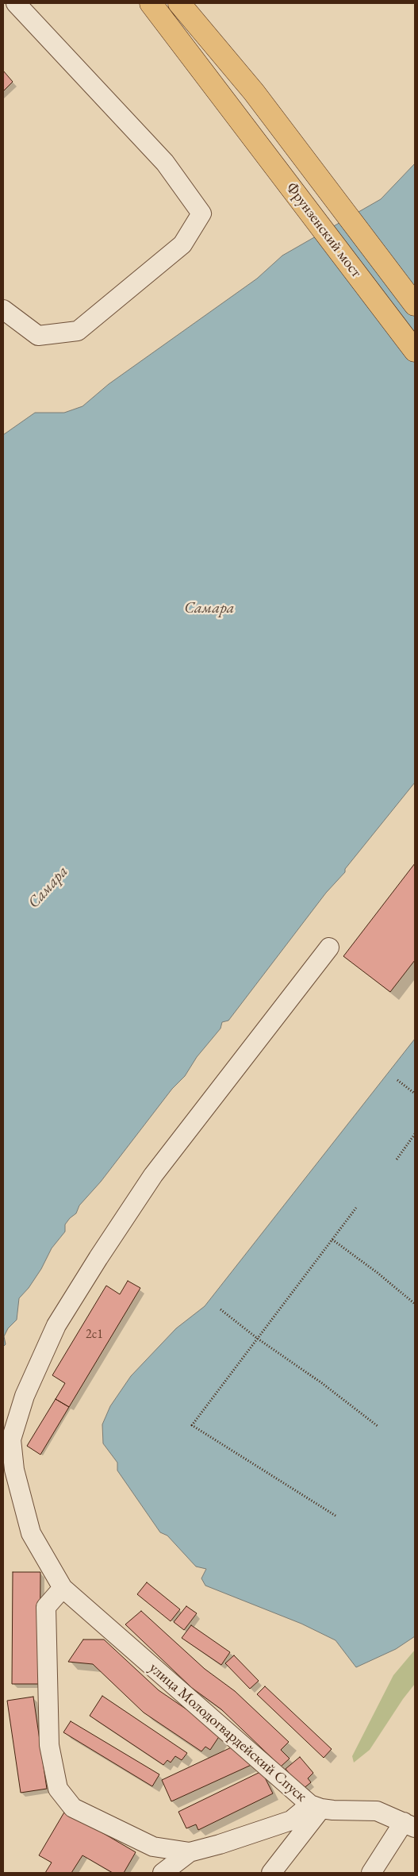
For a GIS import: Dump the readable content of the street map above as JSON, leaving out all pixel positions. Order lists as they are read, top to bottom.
{
  "streets": {
    "main road": ["Фрунзенский мост"],
    "street": ["улица Молодогвардейский Спуск"]
  },
  "water": ["Самара"],
  "house_numbers": ["2с1"]
}
